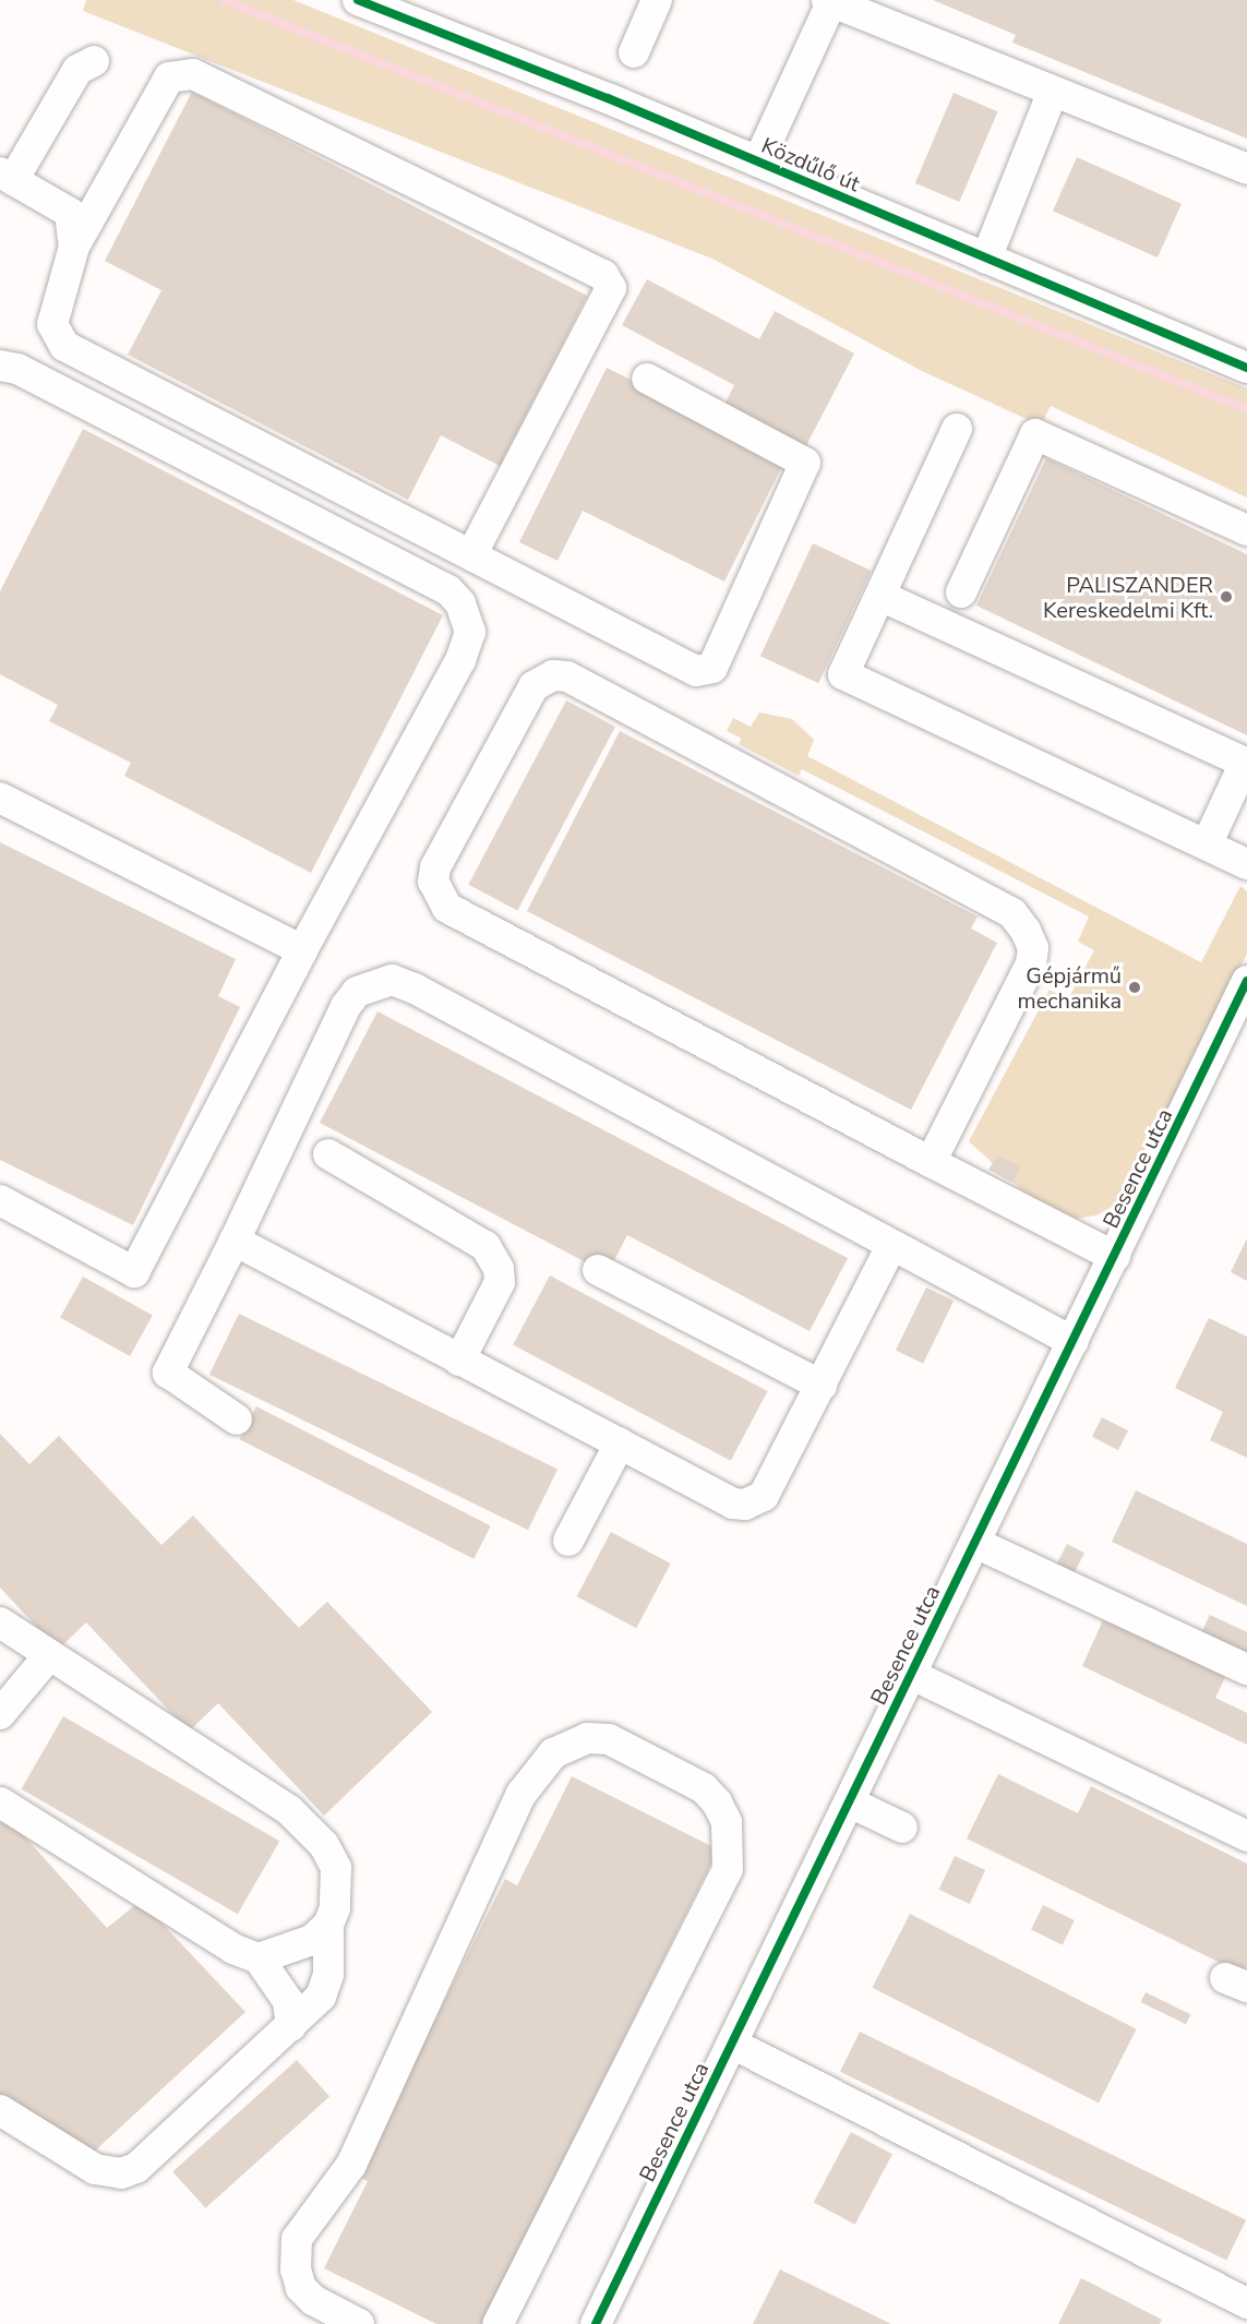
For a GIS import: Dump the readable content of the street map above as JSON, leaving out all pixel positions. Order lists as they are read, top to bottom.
{
  "streets": {
    "street": ["Közdűlő út", "Besence utca"]
  },
  "places": ["PALISZANDER Kereskedelmi Kft.", "Gépjármű mechanika"]
}
